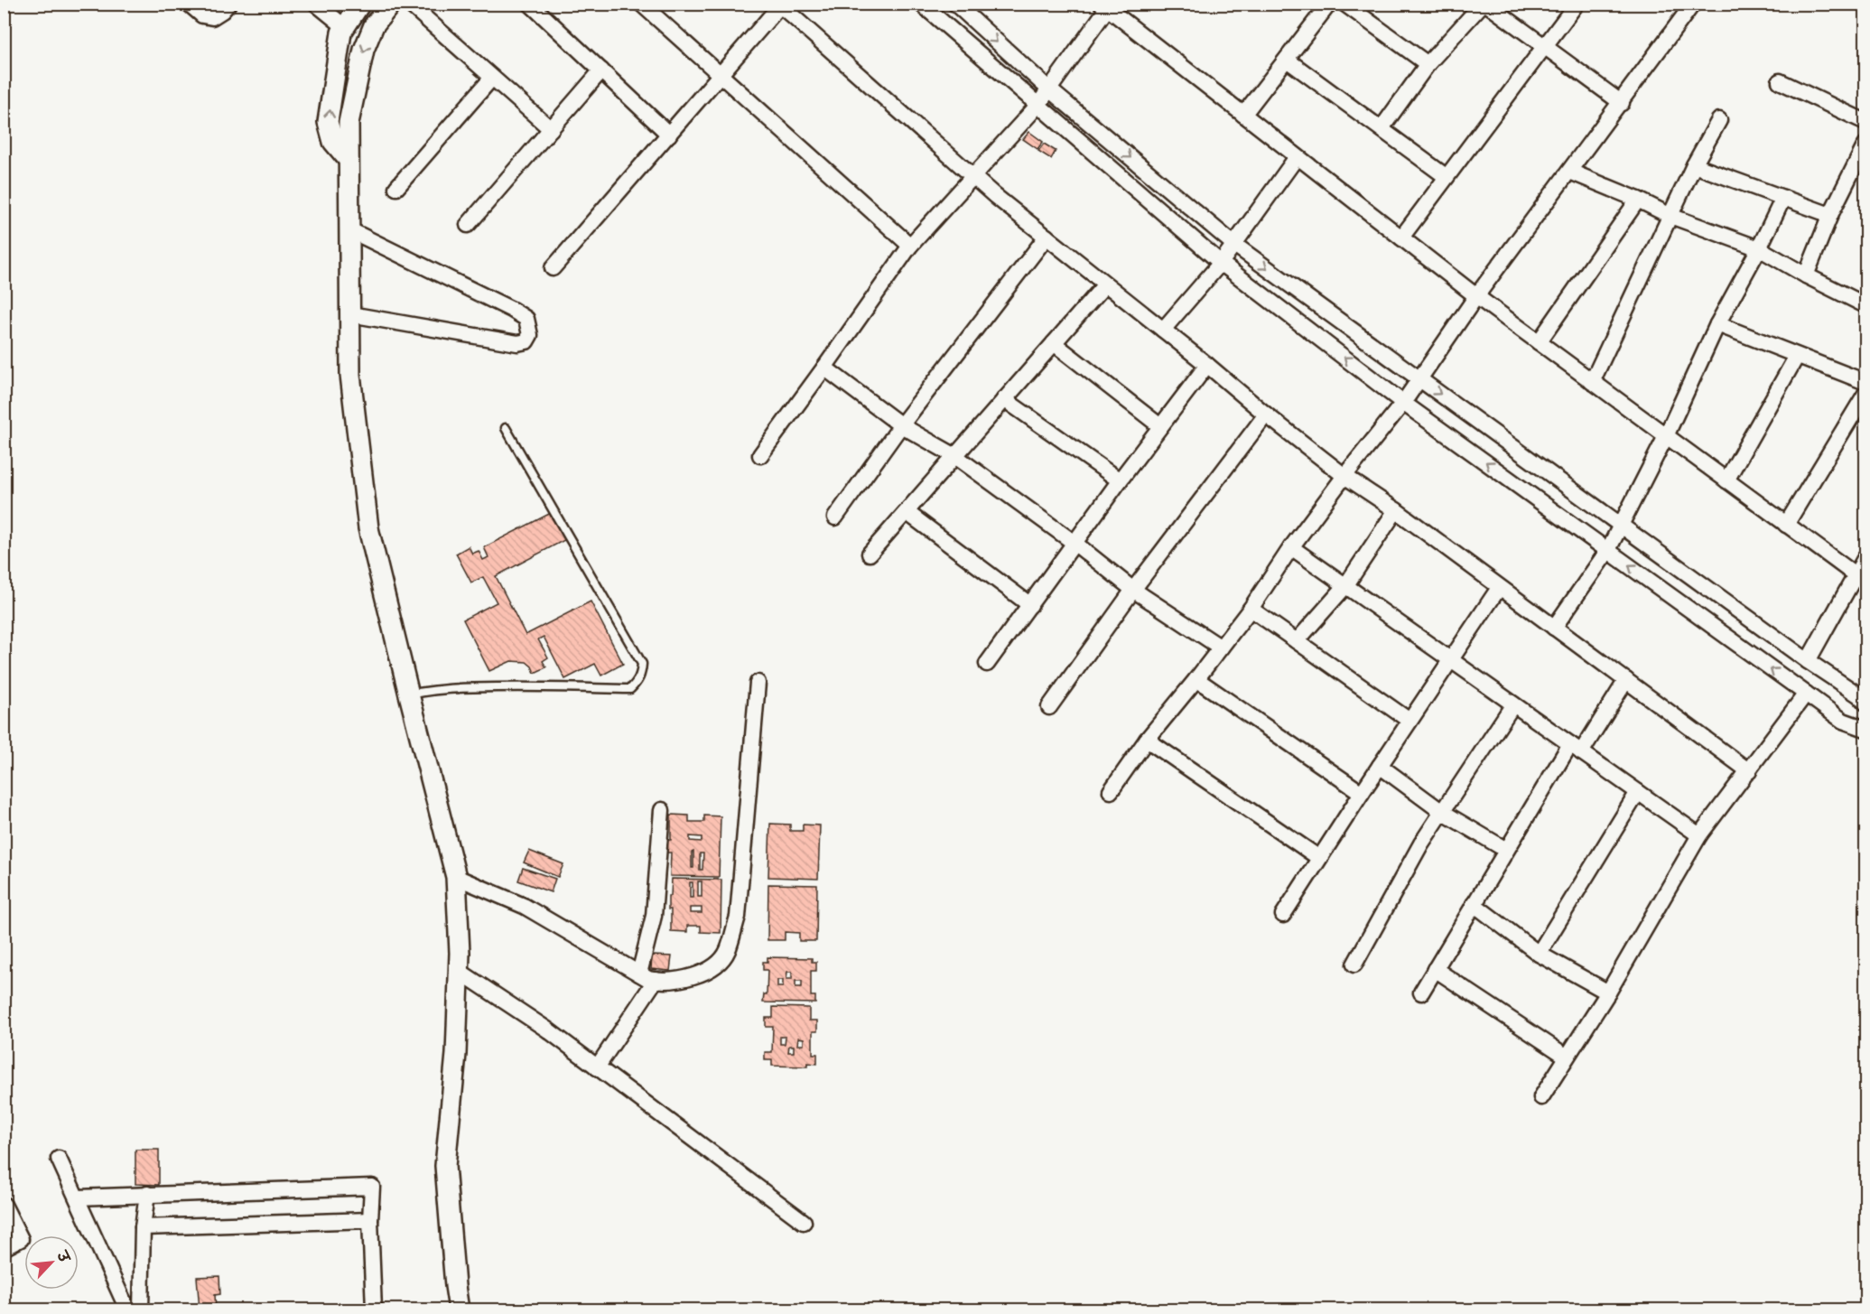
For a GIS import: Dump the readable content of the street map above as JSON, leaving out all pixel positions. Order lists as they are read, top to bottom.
{
  "north": "top right"
}
